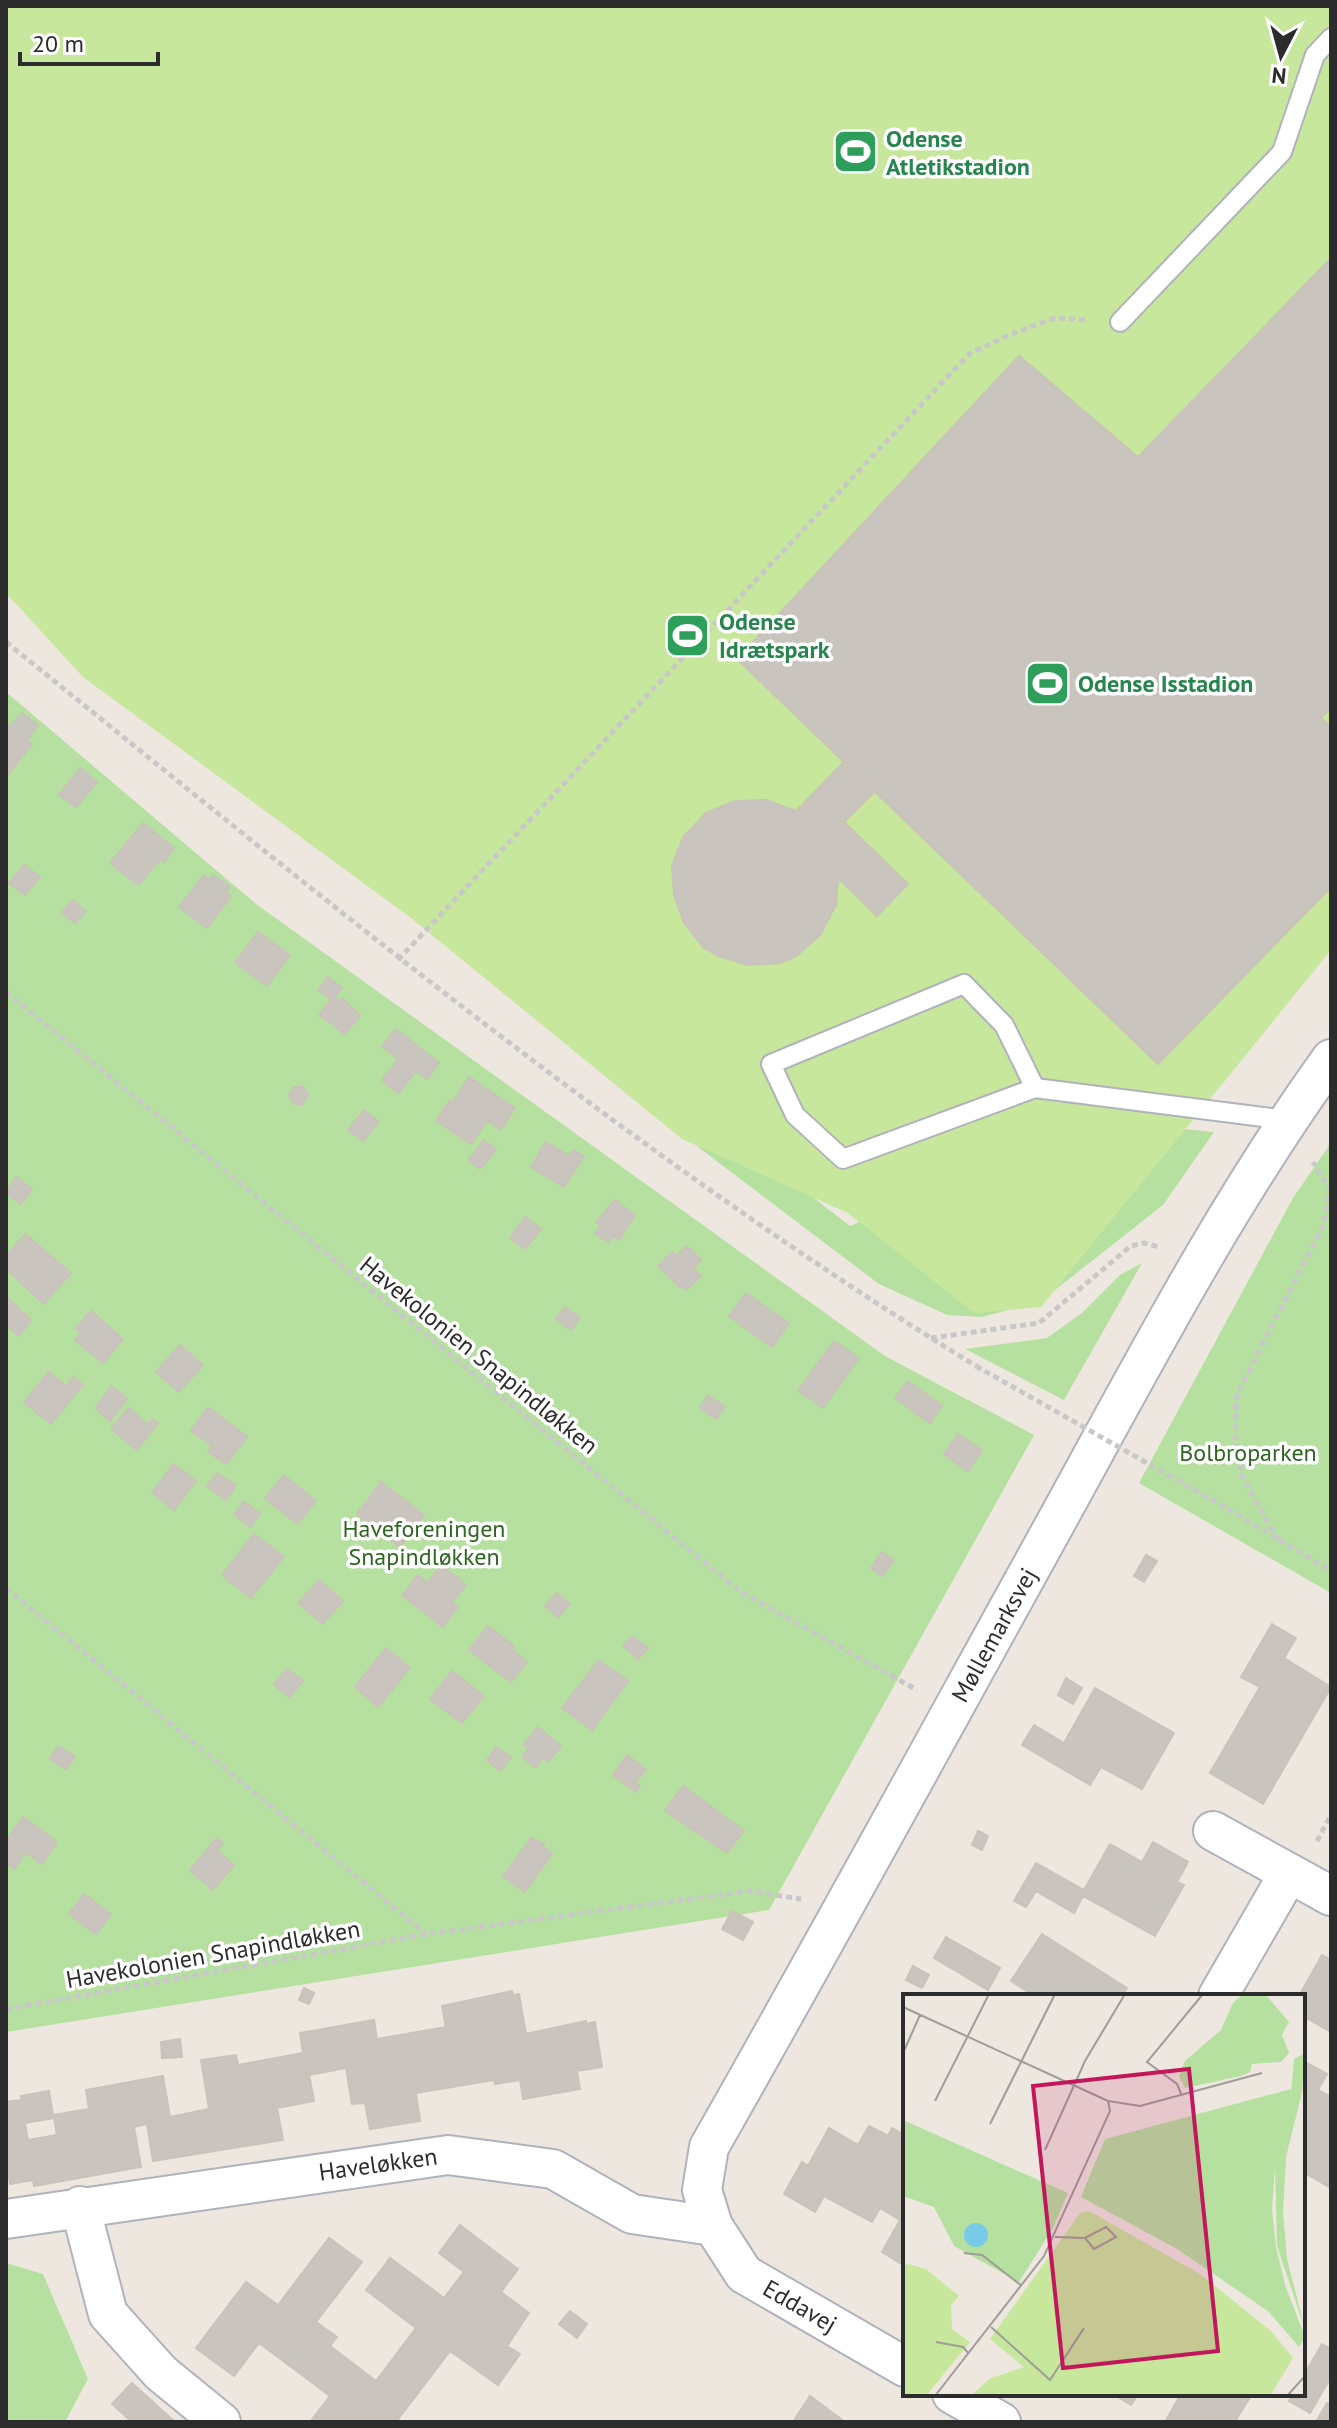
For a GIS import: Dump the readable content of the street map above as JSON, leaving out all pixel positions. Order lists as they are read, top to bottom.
{
  "streets": {
    "street": ["Møllemarksvej", "Haveløkken", "Eddavej"],
    "path": ["Havekolonien Snapindløkken"]
  },
  "crossings": [
    ["Havekolonien Snapindløkken", "Møllemarksvej"],
    ["Møllemarksvej", "Haveløkken"],
    ["Møllemarksvej", "Eddavej"],
    ["Haveløkken", "Eddavej"]
  ],
  "parks": ["Bolbroparken", "Haveforeningen Snapindløkken"],
  "places": {
    "sports": ["Odense Atletikstadion", "Odense Idrætspark", "Odense Isstadion"]
  },
  "scale_bar": "20 m",
  "north": "bottom"
}
